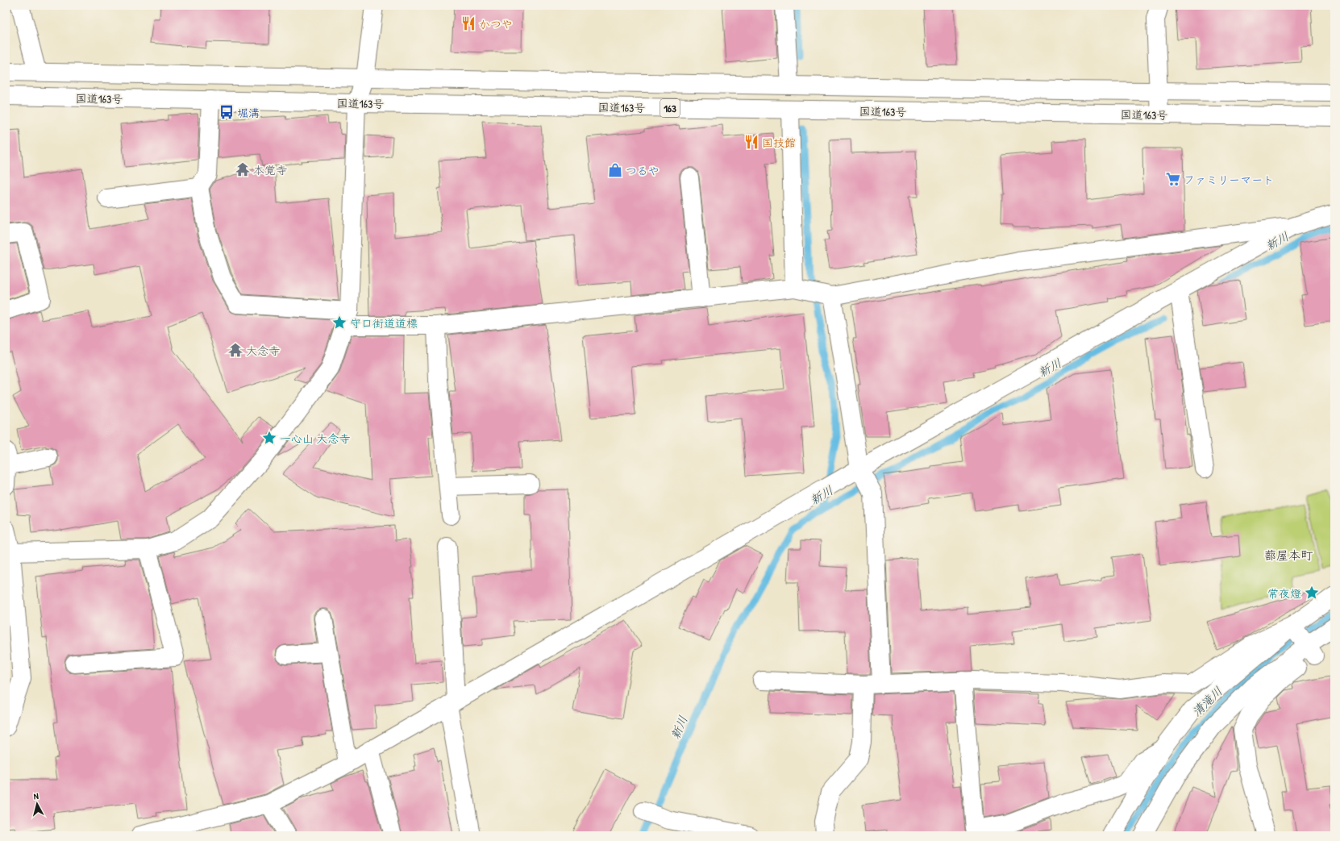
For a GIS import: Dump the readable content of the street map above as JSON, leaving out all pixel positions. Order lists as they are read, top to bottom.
{
  "streets": {
    "main road": ["国道163号", "163"]
  },
  "districts": ["蔀屋本町"],
  "water": ["新川", "清滝川"],
  "places": {
    "restaurant": ["かつや", "国技館"],
    "bus stop": ["堀溝"],
    "temple": ["本覚寺", "大念寺"],
    "shop": ["つるや"],
    "supermarket": ["ファミリーマート"],
    "place": ["守口街道道標", "一心山 大念寺", "常夜燈"]
  },
  "north": "top"
}
